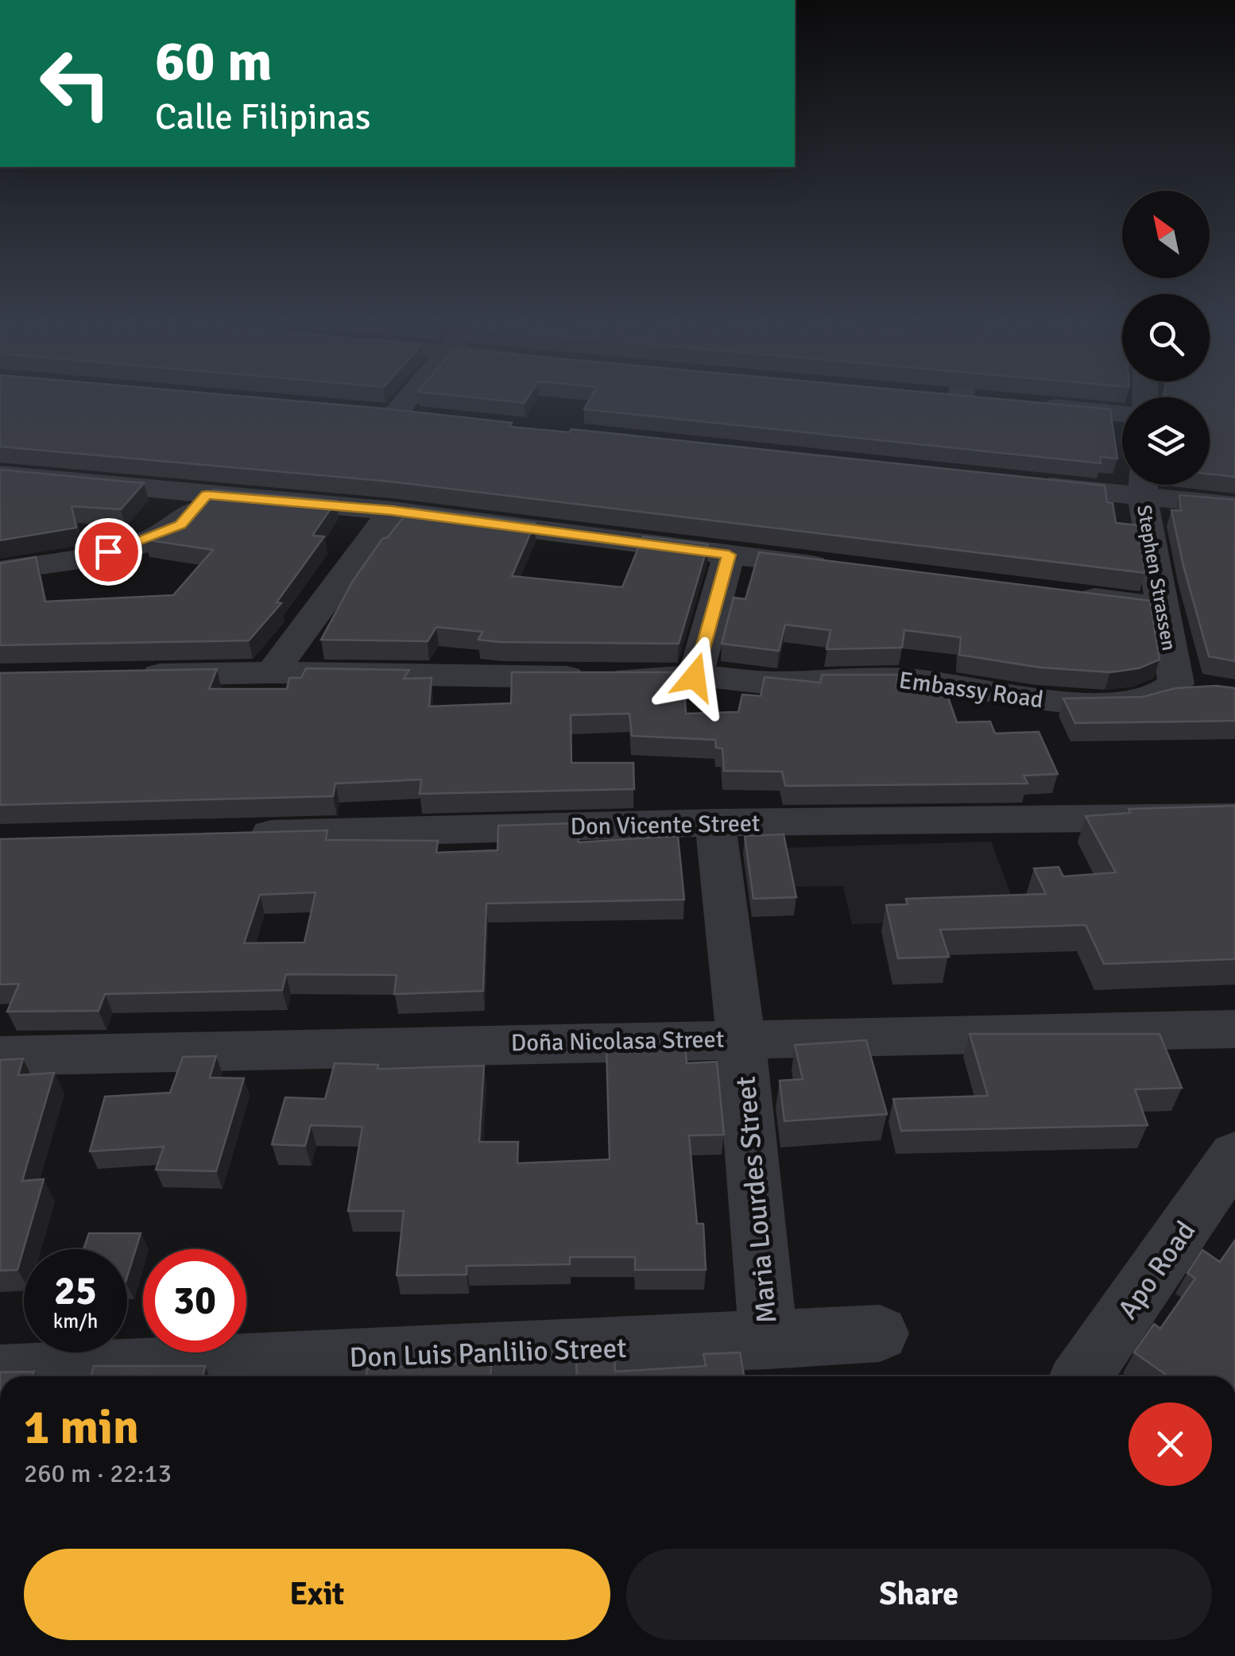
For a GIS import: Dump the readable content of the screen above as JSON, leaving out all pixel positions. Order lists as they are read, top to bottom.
{
  "streets": {
    "street": [
      "Stephen Strassen",
      "Embassy Road",
      "Don Vicente Street",
      "Doña Nicolasa Street",
      "Maria Lourdes Street",
      "Apo Road",
      "Don Luis Panlilio Street"
    ]
  },
  "crossings": [
    ["Stephen Strassen", "Embassy Road"],
    ["Don Vicente Street", "Maria Lourdes Street"],
    ["Doña Nicolasa Street", "Maria Lourdes Street"],
    ["Maria Lourdes Street", "Don Luis Panlilio Street"]
  ],
  "north": "top left",
  "page": {
    "turn": ["60 m", "Calle Filipinas"],
    "speed": "25 km/h",
    "limit": "30",
    "heading": ["1 min", "260 m · 22:13"],
    "buttons": ["Exit", "Share"]
  }
}
